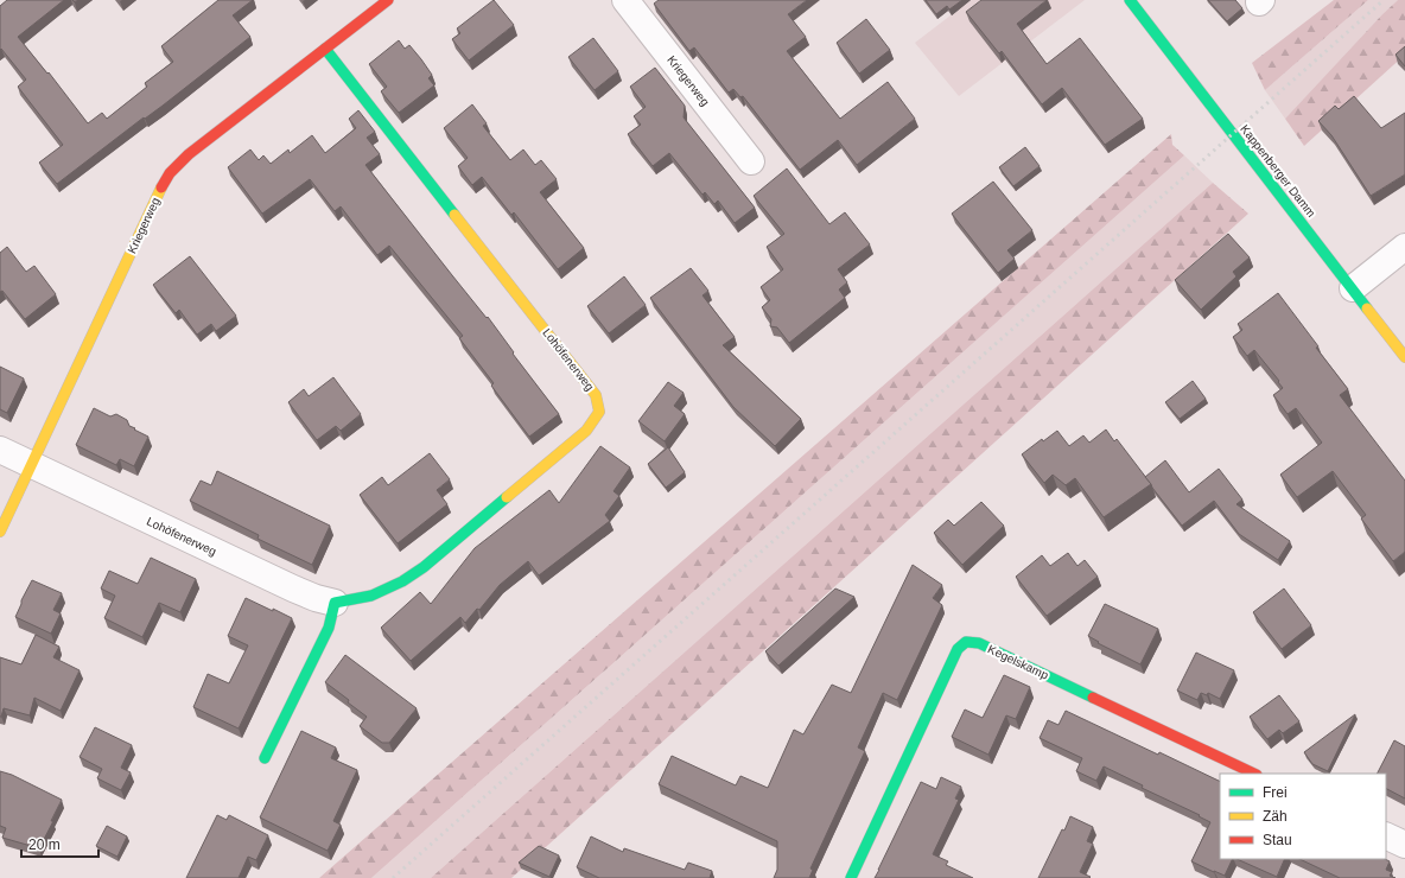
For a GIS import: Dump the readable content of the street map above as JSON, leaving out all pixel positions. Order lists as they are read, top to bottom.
{
  "streets": {
    "street": [
      "Kriegerweg",
      "Kappenberger Damm",
      "Lohöfenerweg",
      "Kegelskamp"
    ]
  },
  "crossings": [
    ["Kriegerweg", "Lohöfenerweg"]
  ],
  "legend": ["Frei", "Zäh", "Stau"],
  "scale_bar": "20 m"
}
